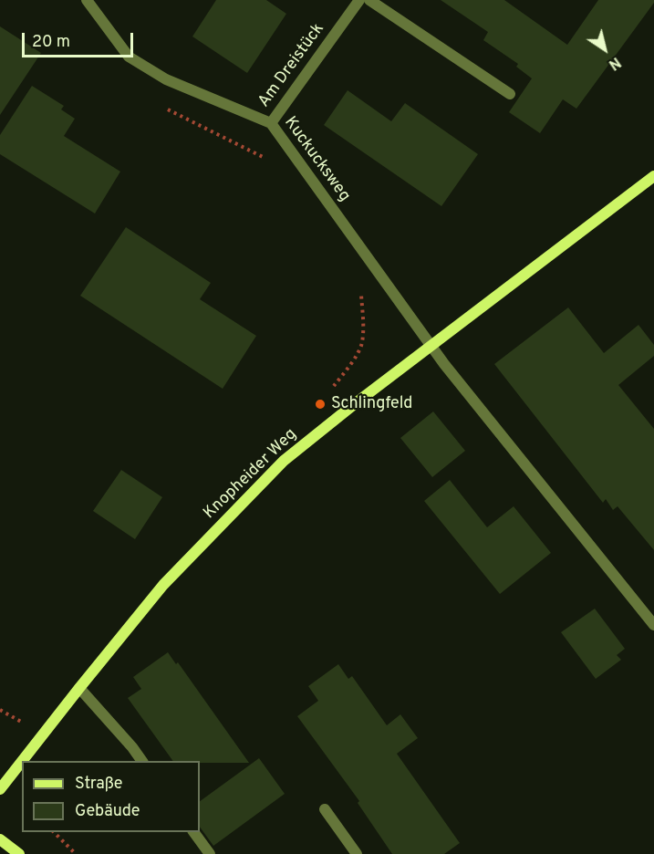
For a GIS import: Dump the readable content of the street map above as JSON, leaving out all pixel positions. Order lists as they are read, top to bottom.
{
  "streets": {
    "main road": ["Knopheider Weg"],
    "street": ["Am Dreistück", "Kuckucksweg"]
  },
  "crossings": [
    ["Am Dreistück", "Kuckucksweg"],
    ["Kuckucksweg", "Knopheider Weg"]
  ],
  "places": ["Schlingfeld"],
  "legend": ["Straße", "Gebäude"],
  "scale_bar": "20 m",
  "north": "bottom right"
}
